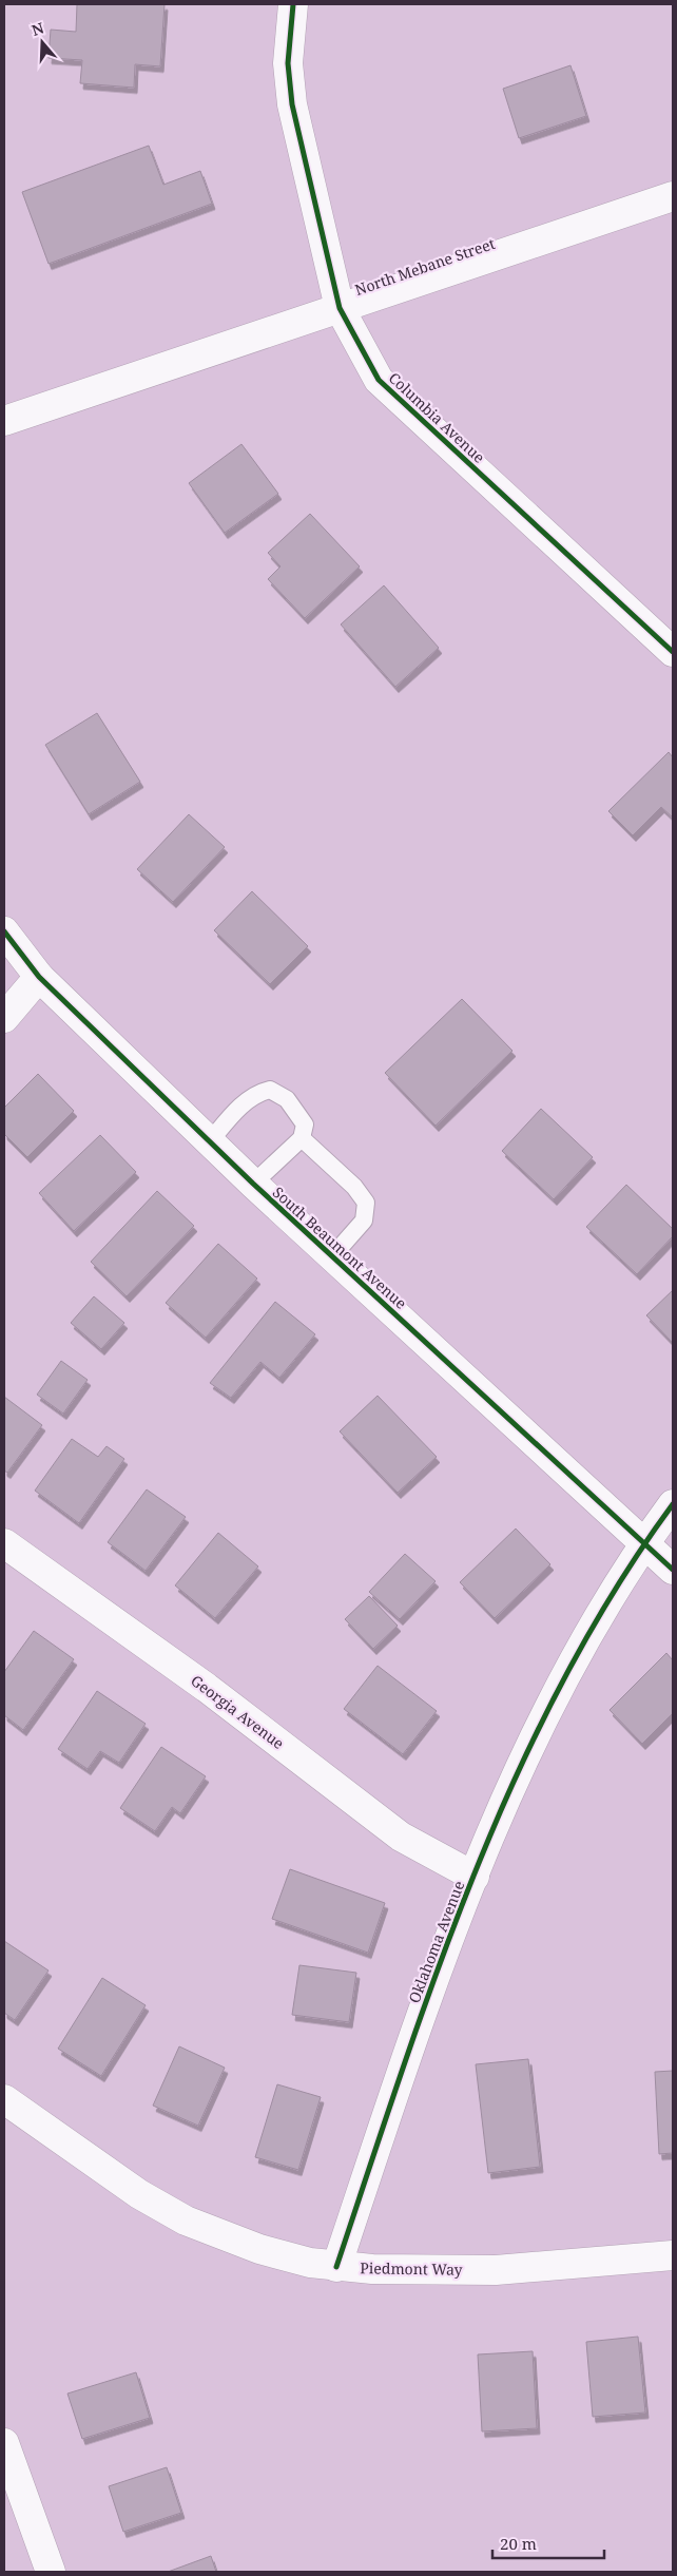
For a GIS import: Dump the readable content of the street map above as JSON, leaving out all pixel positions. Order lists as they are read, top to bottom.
{
  "streets": {
    "street": [
      "North Mebane Street",
      "Columbia Avenue",
      "South Beaumont Avenue",
      "Georgia Avenue",
      "Oklahoma Avenue",
      "Piedmont Way"
    ]
  },
  "crossings": [
    ["North Mebane Street", "Columbia Avenue"],
    ["South Beaumont Avenue", "Oklahoma Avenue"],
    ["Georgia Avenue", "Oklahoma Avenue"],
    ["Oklahoma Avenue", "Piedmont Way"]
  ],
  "scale_bar": "20 m",
  "north": "top"
}
